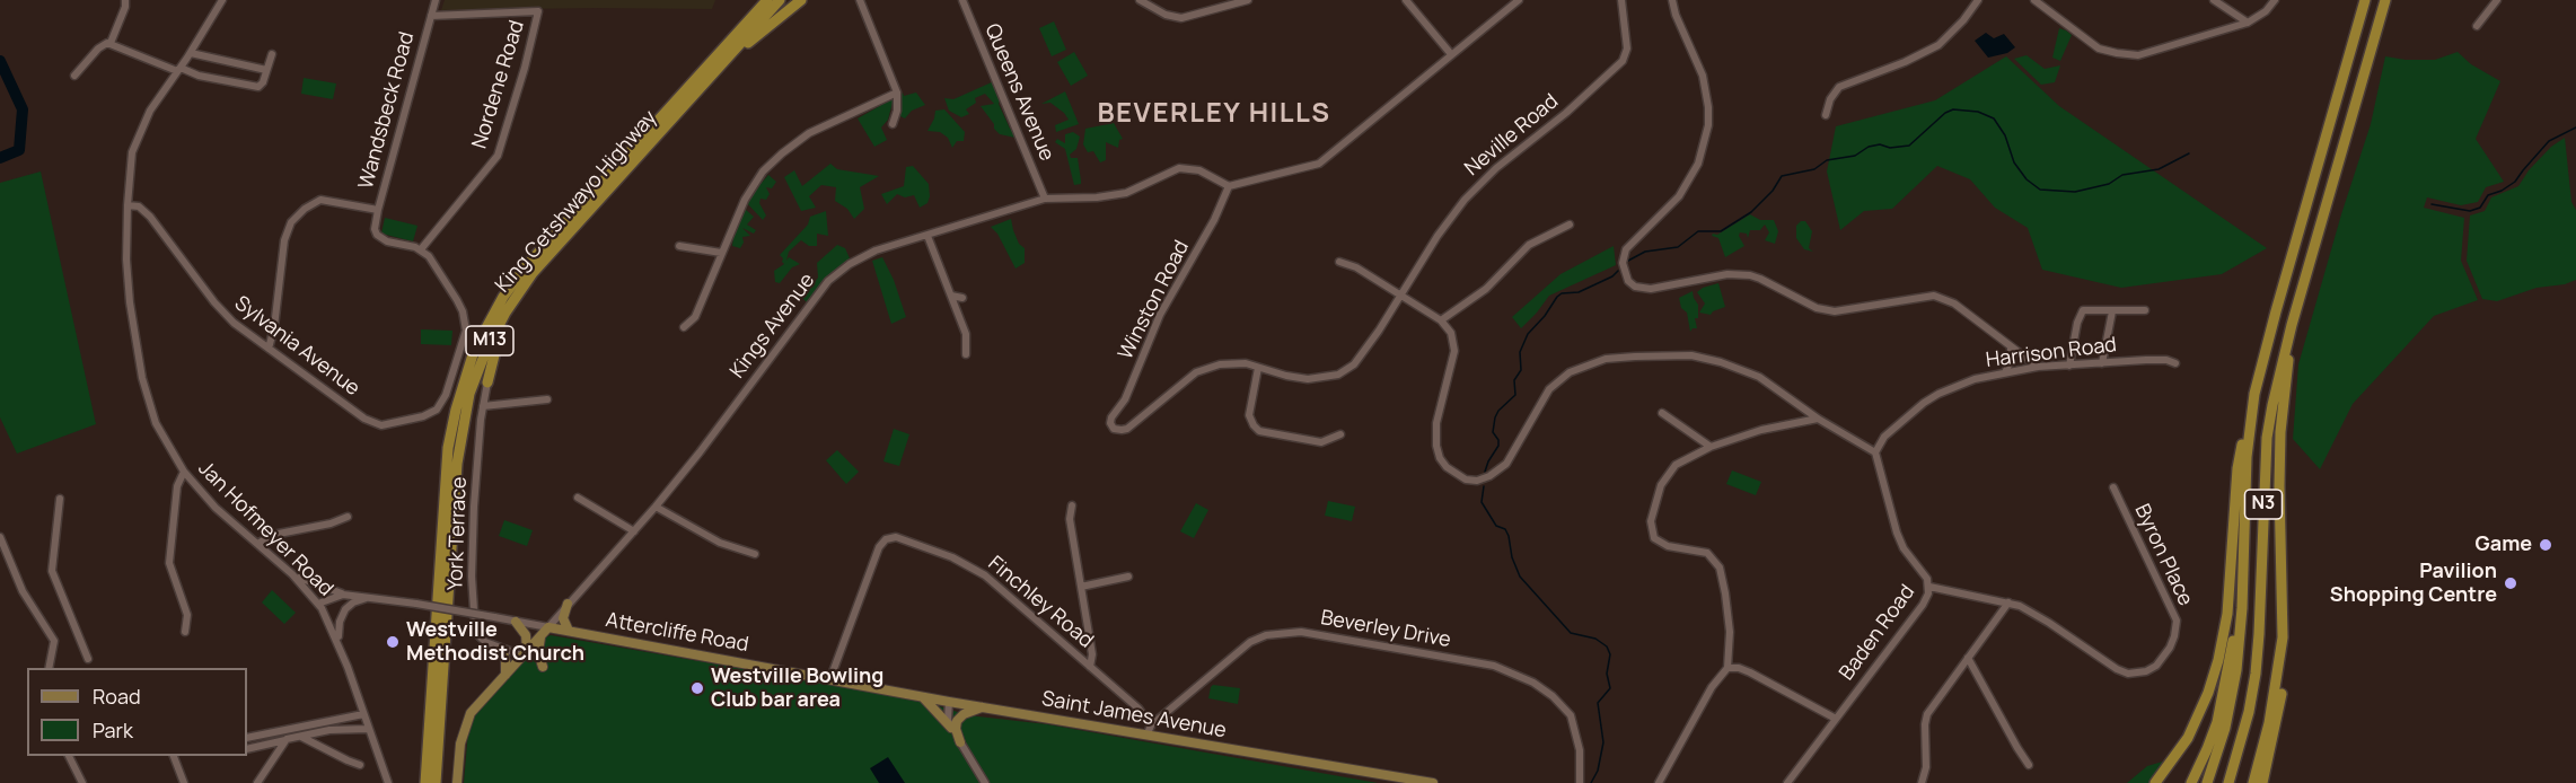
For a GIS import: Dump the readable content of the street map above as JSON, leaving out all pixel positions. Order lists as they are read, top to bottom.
{
  "streets": {
    "highway": ["King Cetshwayo Highway", "M13", "N3"],
    "main road": ["Attercliffe Road", "Saint James Avenue"],
    "street": [
      "Nordene Road",
      "Queens Avenue",
      "Wandsbeck Road",
      "Neville Road",
      "Winston Road",
      "Kings Avenue",
      "Sylvania Avenue",
      "Harrison Road",
      "Jan Hofmeyer Road",
      "York Terrace",
      "Byron Place",
      "Finchley Road",
      "Beverley Drive",
      "Baden Road"
    ]
  },
  "crossings": [
    ["Nordene Road", "Wandsbeck Road"],
    ["Nordene Road", "Sylvania Avenue"],
    ["Queens Avenue", "Kings Avenue"],
    ["Wandsbeck Road", "Sylvania Avenue"],
    ["Neville Road", "Winston Road"],
    ["Winston Road", "Kings Avenue"],
    ["Kings Avenue", "Attercliffe Road"],
    ["Sylvania Avenue", "Jan Hofmeyer Road"],
    ["Harrison Road", "Baden Road"],
    ["Jan Hofmeyer Road", "Attercliffe Road"],
    ["Byron Place", "Baden Road"],
    ["Finchley Road", "Beverley Drive"],
    ["Finchley Road", "Attercliffe Road"],
    ["Finchley Road", "Saint James Avenue"],
    ["Beverley Drive", "Saint James Avenue"],
    ["Attercliffe Road", "Saint James Avenue"]
  ],
  "districts": ["BEVERLEY HILLS"],
  "places": [
    "Game",
    "Pavilion Shopping Centre",
    "Westville Methodist Church",
    "Westville Bowling Club bar area"
  ],
  "legend": ["Road", "Park"]
}
